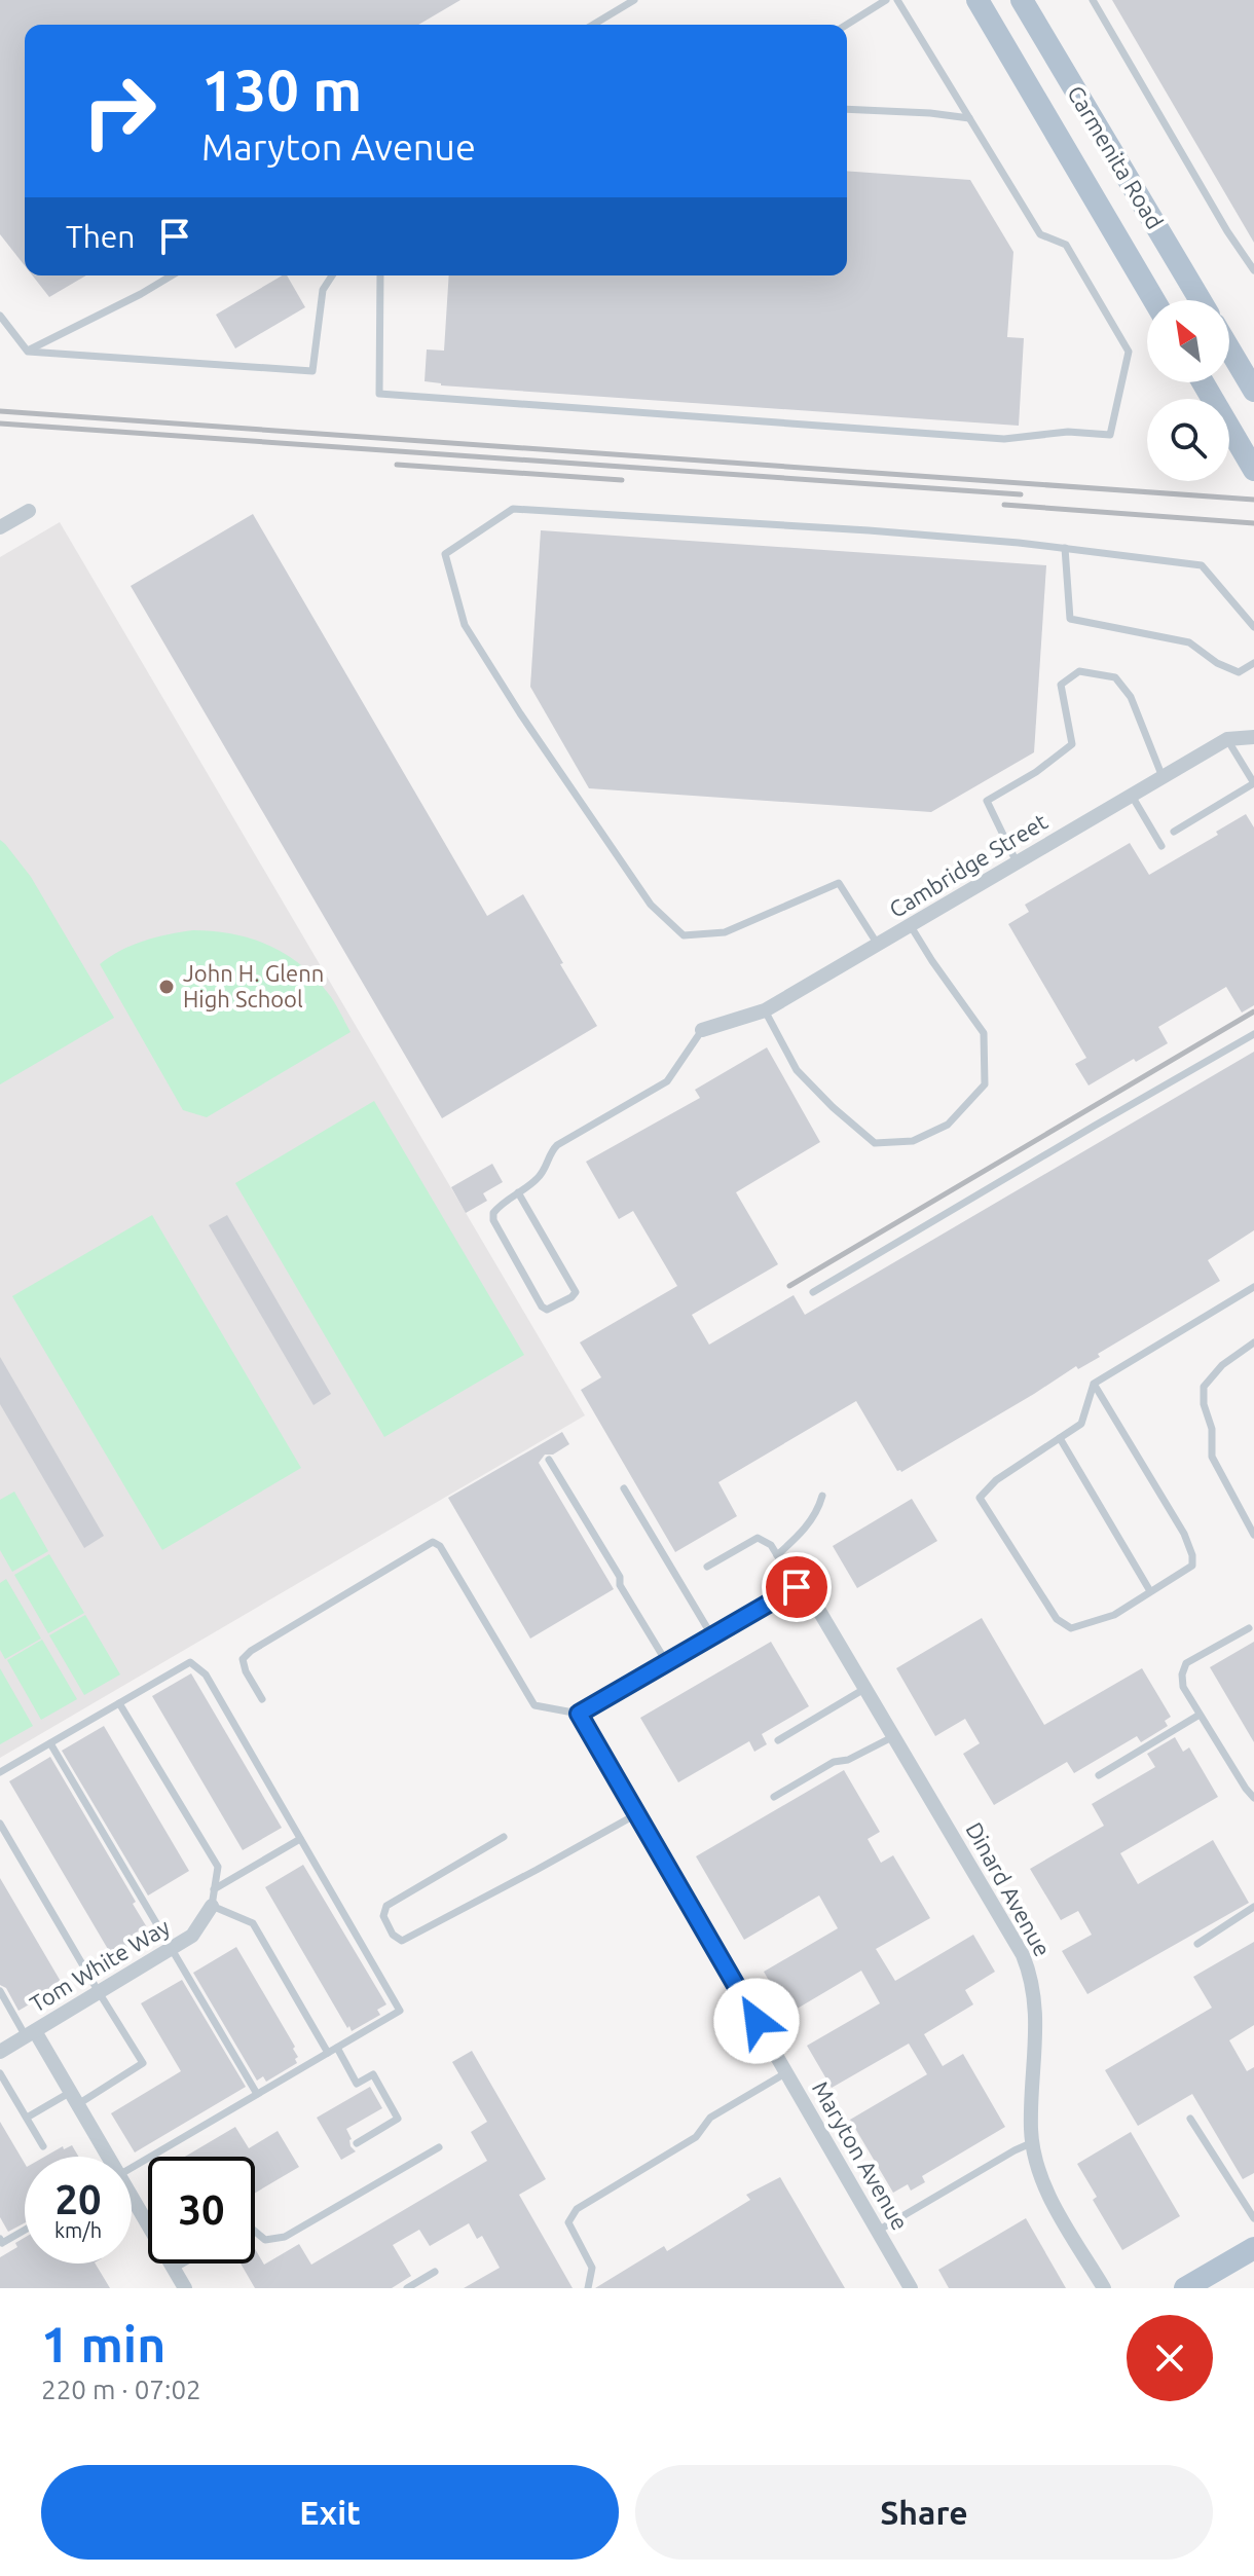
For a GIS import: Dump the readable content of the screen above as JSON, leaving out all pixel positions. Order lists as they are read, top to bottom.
{
  "streets": {
    "main road": ["Carmenita Road"],
    "street": [
      "Cambridge Street",
      "Dinard Avenue",
      "Tom White Way",
      "Maryton Avenue"
    ]
  },
  "places": ["John H. Glenn High School"],
  "north": "top left",
  "page": {
    "turn": ["130 m", "Maryton Avenue"],
    "then": "Then",
    "speed": "20 km/h",
    "limit": "30",
    "heading": ["1 min", "220 m · 07:02"],
    "buttons": ["Exit", "Share"]
  }
}
